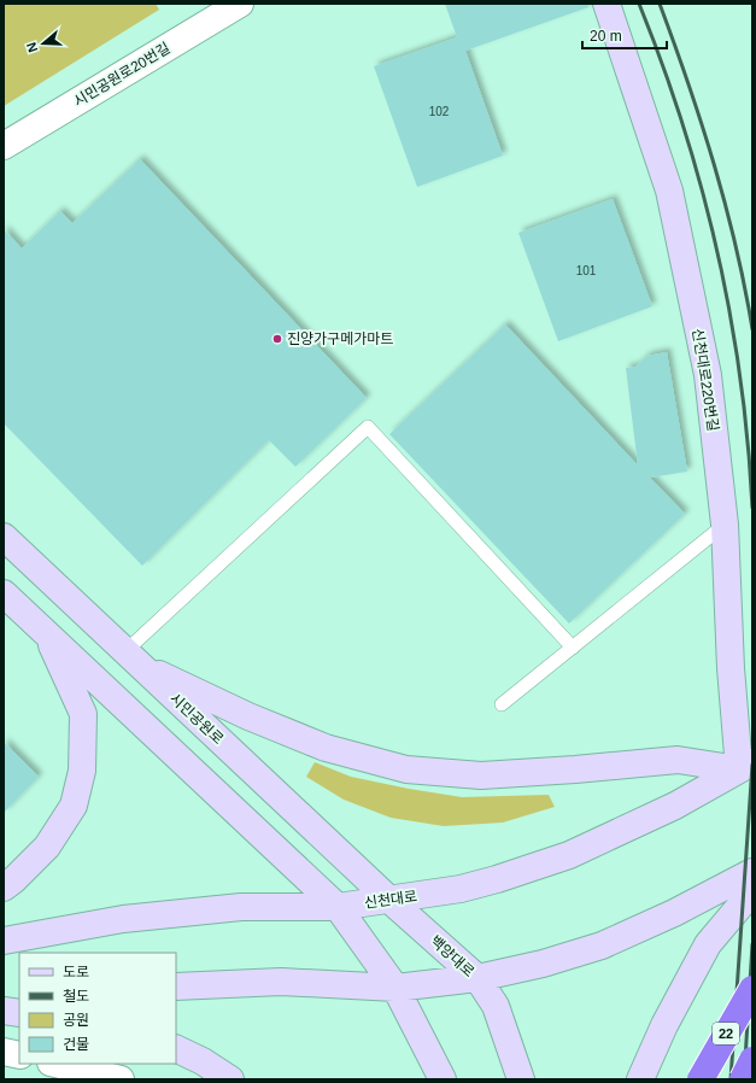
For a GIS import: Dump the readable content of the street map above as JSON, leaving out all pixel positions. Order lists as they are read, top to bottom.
{
  "streets": {
    "highway": ["22"],
    "main road": [
      "신천대로220번길",
      "시민공원로",
      "신천대로",
      "백양대로"
    ],
    "street": ["시민공원로20번길"]
  },
  "crossings": [
    ["신천대로220번길", "신천대로"],
    ["시민공원로", "신천대로"],
    ["시민공원로", "백양대로"],
    ["신천대로", "백양대로"]
  ],
  "places": ["진양가구메가마트"],
  "house_numbers": ["102", "101"],
  "legend": [
    "도로",
    "철도",
    "공원",
    "건물"
  ],
  "scale_bar": "20 m",
  "north": "left"
}
